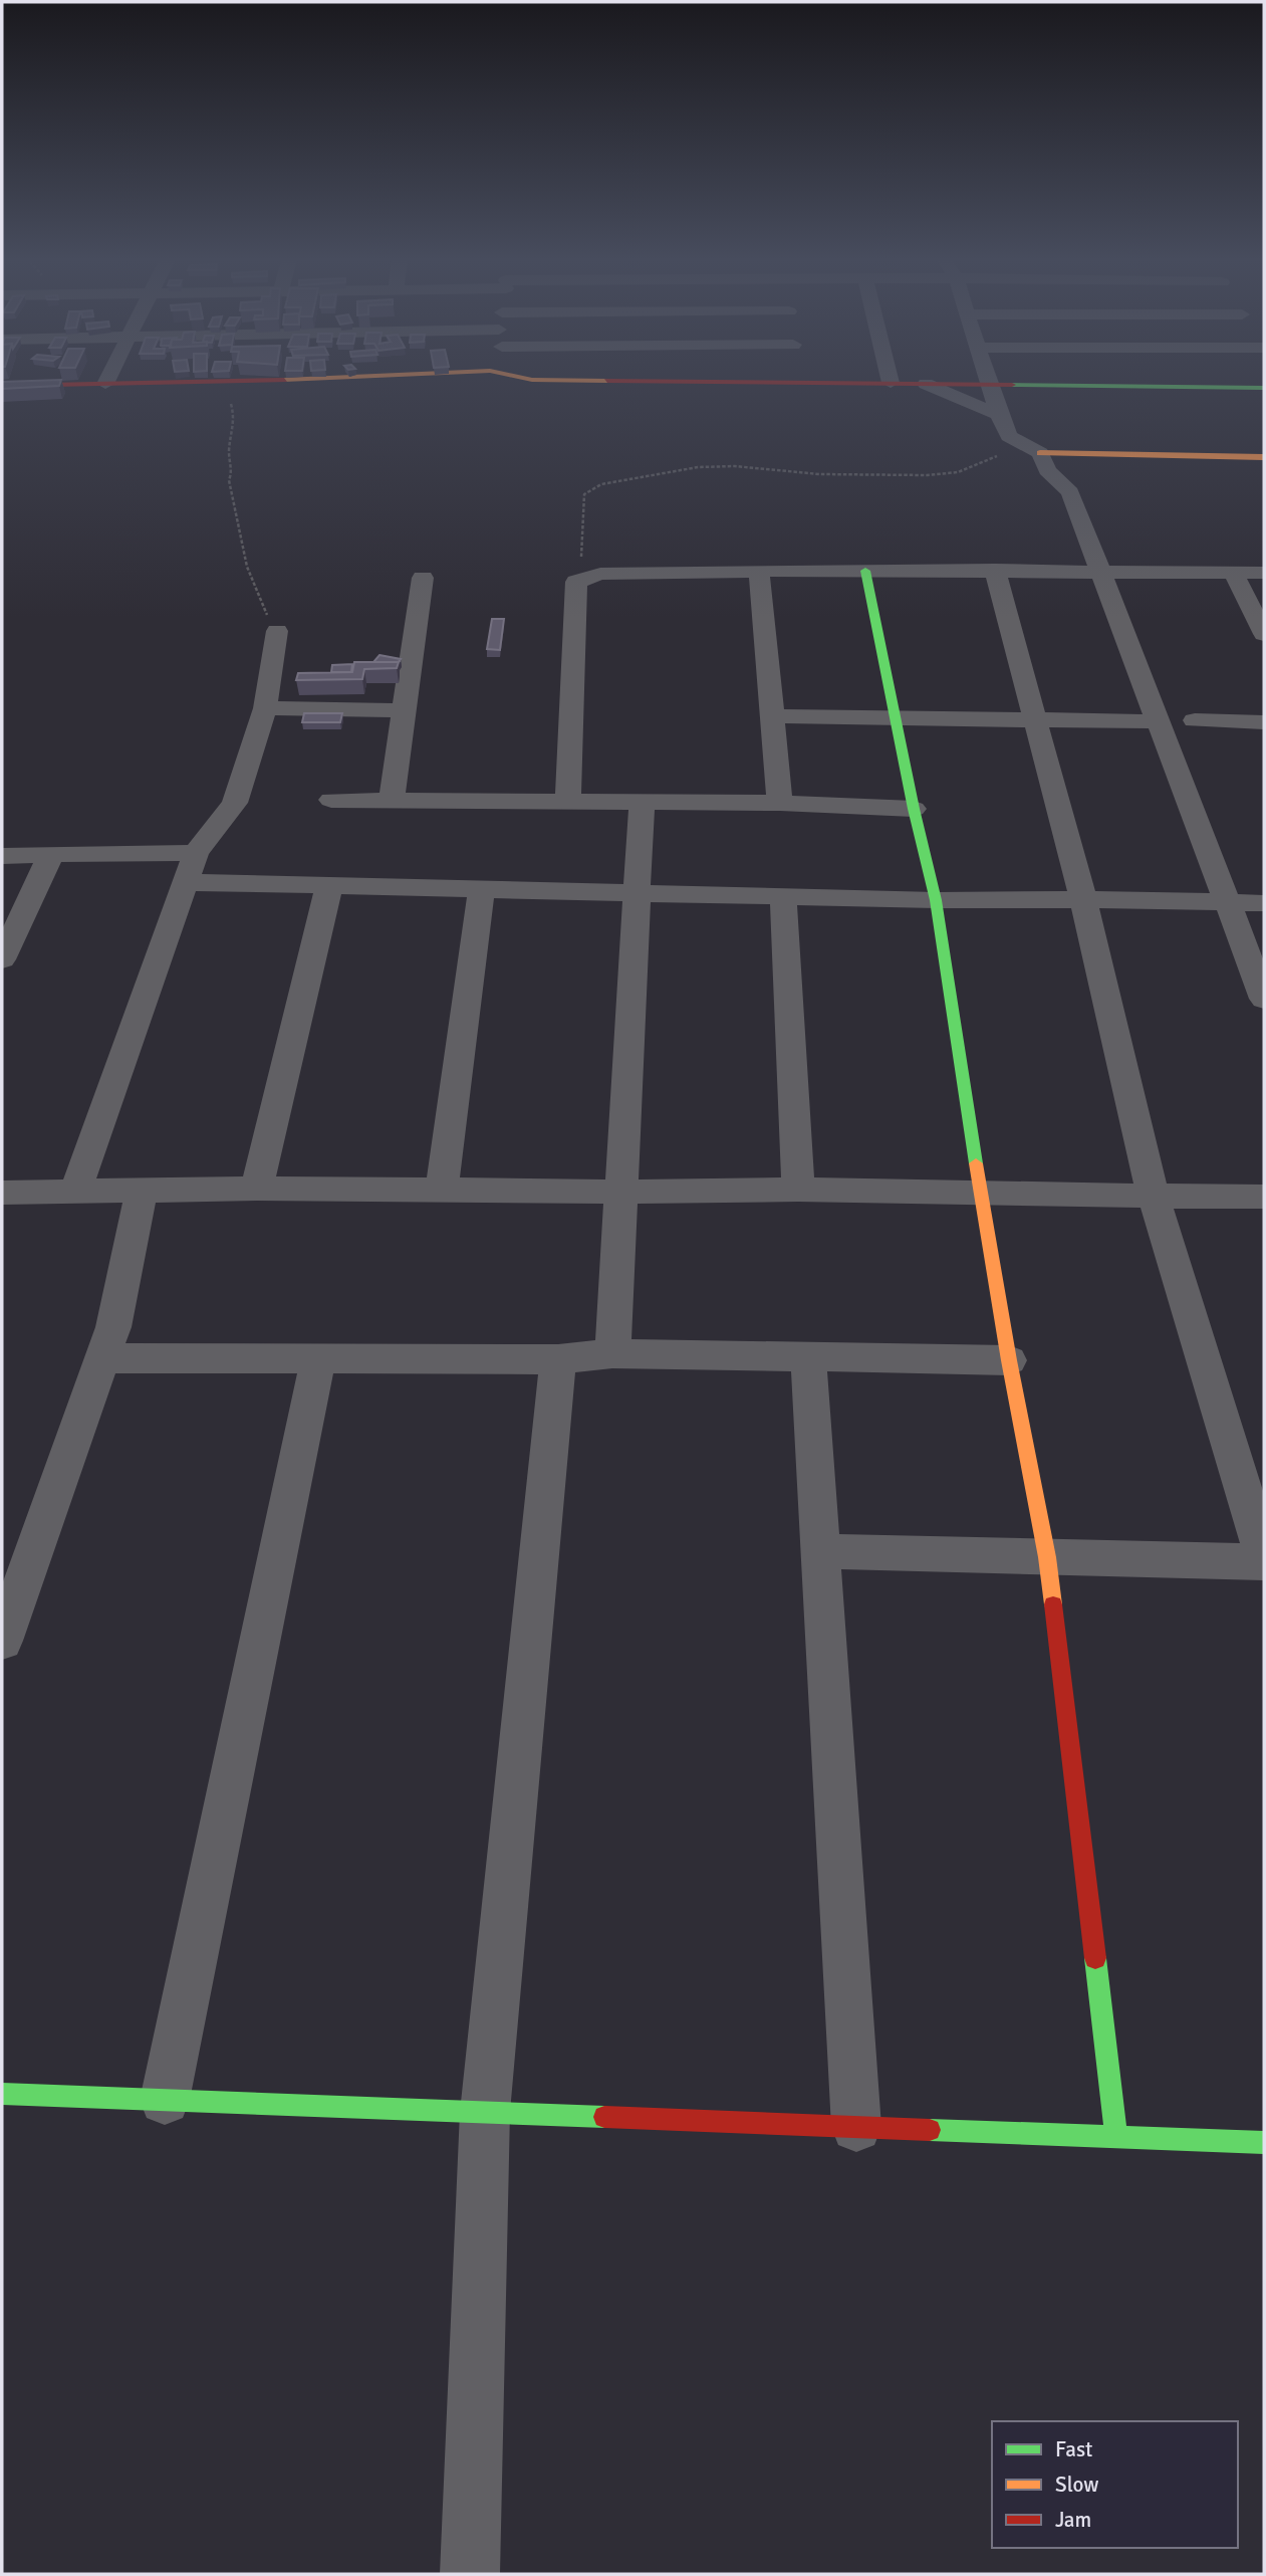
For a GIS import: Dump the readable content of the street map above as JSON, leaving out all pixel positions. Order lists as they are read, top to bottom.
{
  "legend": ["Fast", "Slow", "Jam"]
}
